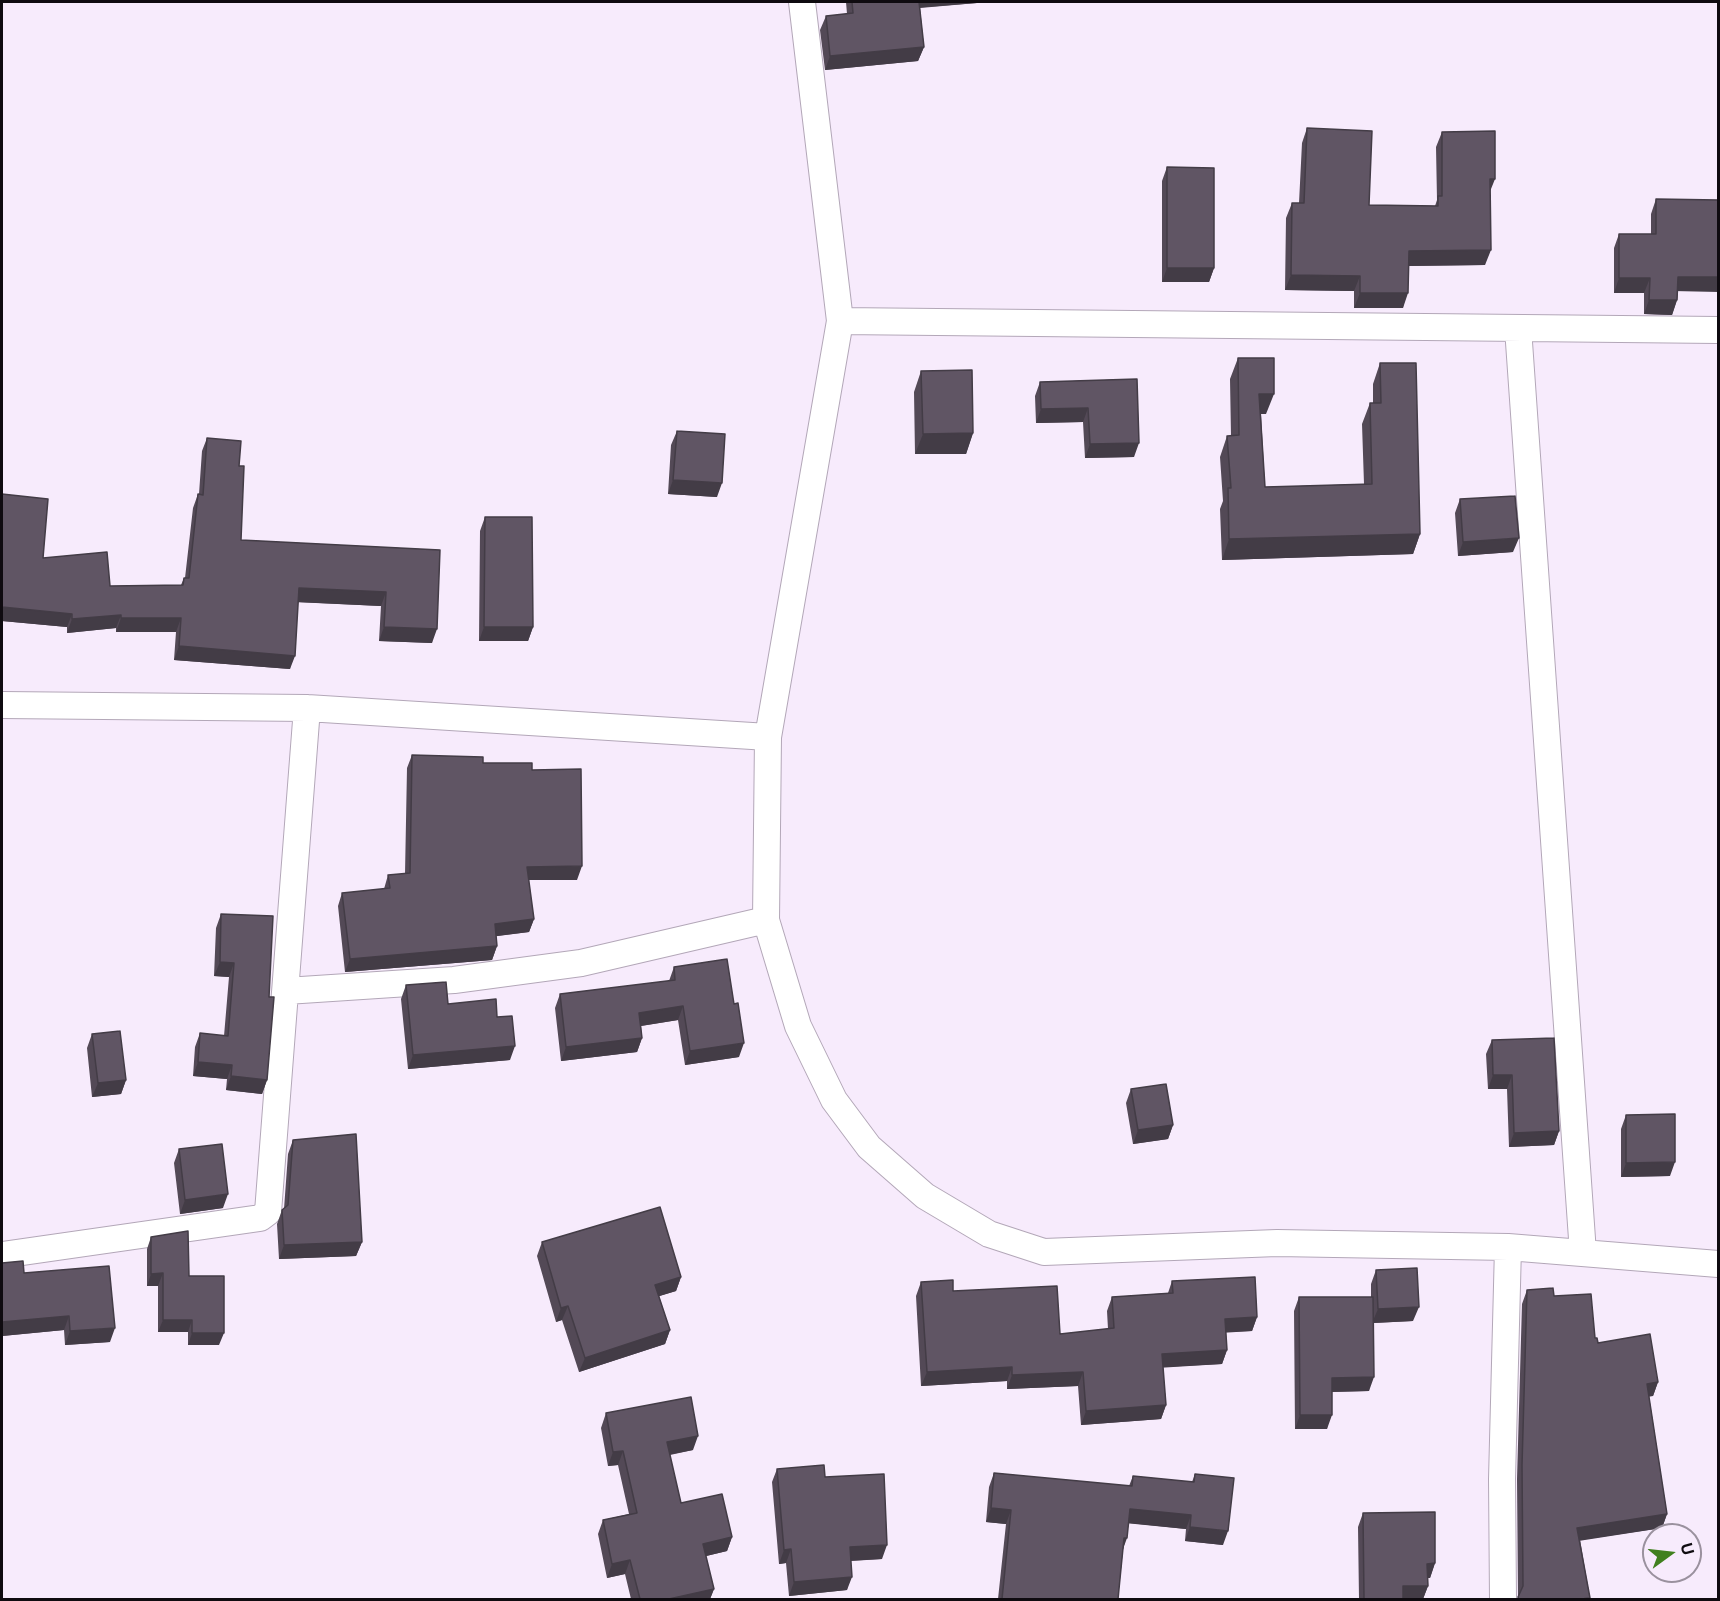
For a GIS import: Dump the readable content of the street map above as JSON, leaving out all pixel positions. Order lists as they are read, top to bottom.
{
  "north": "right"
}
